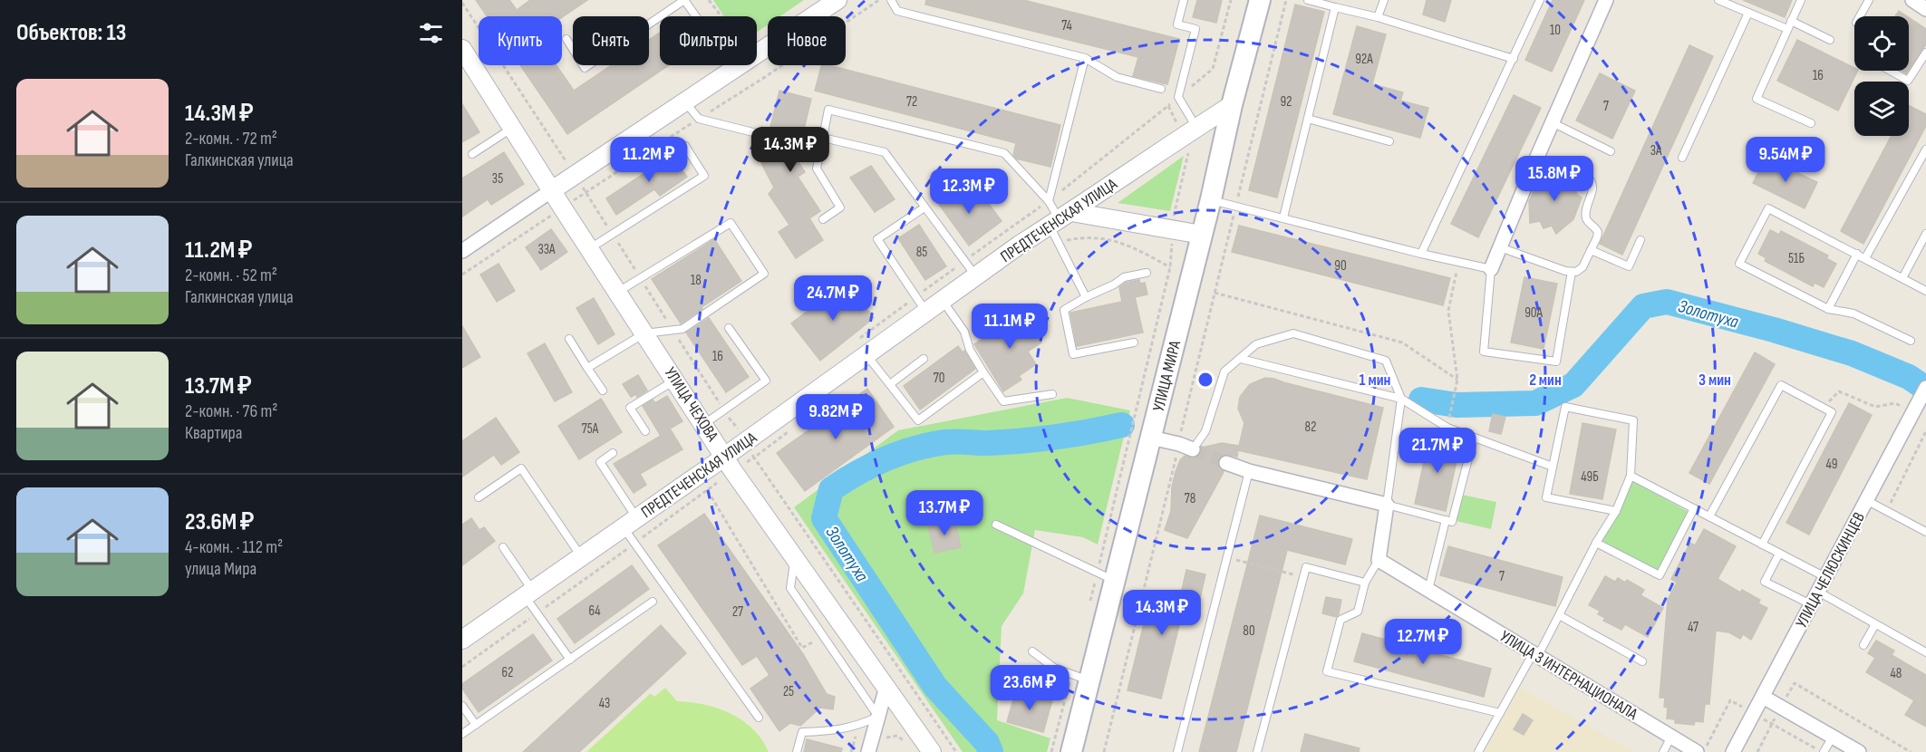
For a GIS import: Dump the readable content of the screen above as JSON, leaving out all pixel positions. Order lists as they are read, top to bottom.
{
  "streets": {
    "main road": ["УЛИЦА МИРА"],
    "street": [
      "ПРЕДТЕЧЕНСКАЯ УЛИЦА",
      "УЛИЦА ЧЕХОВА",
      "УЛИЦА ЧЕЛЮСКИНЦЕВ",
      "УЛИЦА 3 ИНТЕРНАЦИОНАЛА"
    ]
  },
  "crossings": [
    ["ПРЕДТЕЧЕНСКАЯ УЛИЦА", "УЛИЦА МИРА"],
    ["ПРЕДТЕЧЕНСКАЯ УЛИЦА", "УЛИЦА ЧЕХОВА"]
  ],
  "water": ["Золотуха"],
  "house_numbers": [
    "74",
    "10",
    "92А",
    "16",
    "72",
    "92",
    "7",
    "3А",
    "35",
    "33А",
    "85",
    "51Б",
    "90",
    "18",
    "90А",
    "16",
    "70",
    "82",
    "75А",
    "49",
    "49Б",
    "78",
    "7",
    "64",
    "27",
    "47",
    "80",
    "62",
    "48",
    "25",
    "43"
  ],
  "page": {
    "heading": "Объектов: 13",
    "chip": [
      "Купить",
      "Снять",
      "Фильтры",
      "Новое"
    ],
    "list": [
      {
        "name": "14.3M ₽",
        "note": "2-комн. · 72 m² · Галкинская улица"
      },
      {
        "name": "11.2M ₽",
        "note": "2-комн. · 52 m² · Галкинская улица"
      },
      {
        "name": "13.7M ₽",
        "note": "2-комн. · 76 m² · Квартира"
      },
      {
        "name": "23.6M ₽",
        "note": "4-комн. · 112 m² · улица Мира"
      }
    ],
    "price": [
      "14.3M ₽",
      "11.2M ₽",
      "9.54M ₽",
      "15.8M ₽",
      "12.3M ₽",
      "24.7M ₽",
      "11.1M ₽",
      "9.82M ₽",
      "21.7M ₽",
      "13.7M ₽",
      "14.3M ₽",
      "12.7M ₽",
      "23.6M ₽"
    ]
  },
  "rings": ["1 мин", "2 мин", "3 мин"]
}
